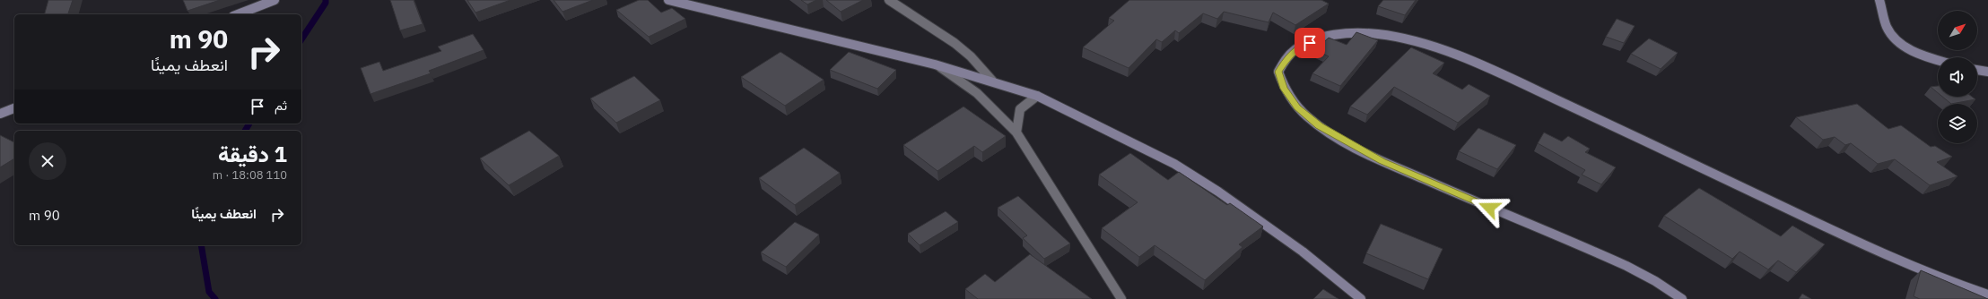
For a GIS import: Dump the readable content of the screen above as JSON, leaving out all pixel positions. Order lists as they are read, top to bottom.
{
  "north": "top right",
  "page": {
    "turn": ["90 m", "انعطف يمينًا"],
    "then": "ثم",
    "heading": ["1 دقيقة", "110 m · 18:08"],
    "list": [
      {
        "name": "انعطف يمينًا",
        "value": "90 m"
      }
    ]
  }
}
